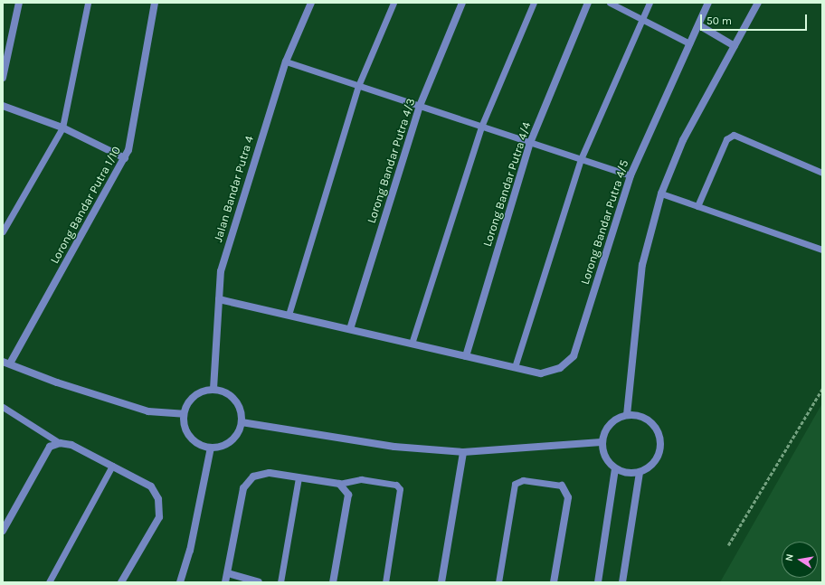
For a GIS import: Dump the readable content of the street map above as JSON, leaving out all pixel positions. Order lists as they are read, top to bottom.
{
  "streets": {
    "street": [
      "Lorong Bandar Putra 4/3",
      "Lorong Bandar Putra 4/4",
      "Jalan Bandar Putra 4",
      "Lorong Bandar Putra 1/10",
      "Lorong Bandar Putra 4/5"
    ]
  },
  "scale_bar": "50 m",
  "north": "left"
}
